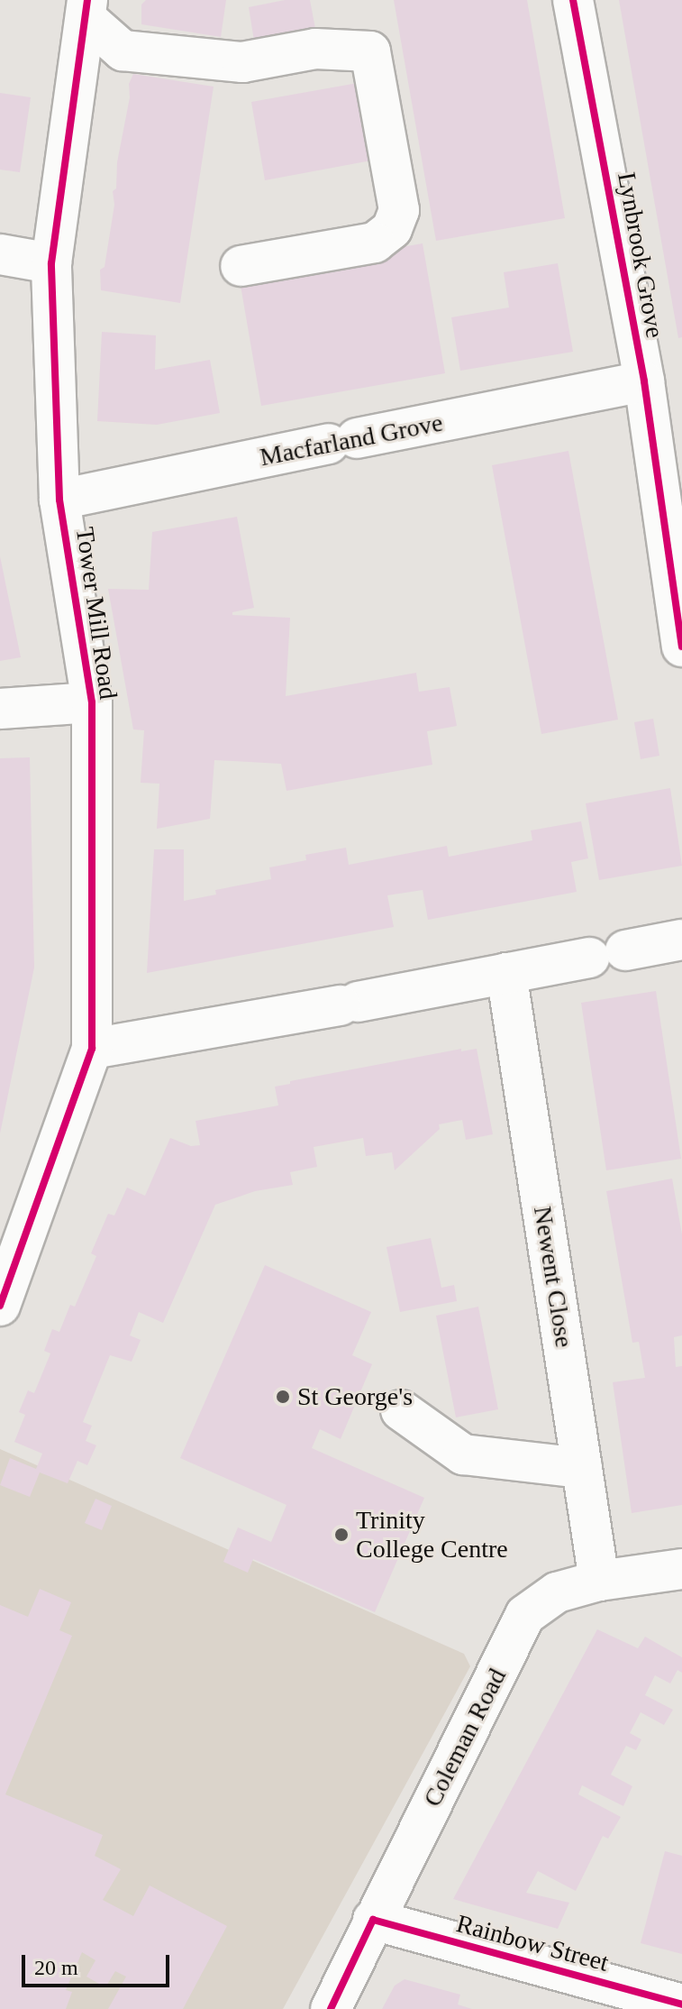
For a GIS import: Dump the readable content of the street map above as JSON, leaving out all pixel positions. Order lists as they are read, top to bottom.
{
  "streets": {
    "street": [
      "Lynbrook Grove",
      "Macfarland Grove",
      "Tower Mill Road",
      "Newent Close",
      "Coleman Road",
      "Rainbow Street"
    ]
  },
  "crossings": [
    ["Lynbrook Grove", "Macfarland Grove"],
    ["Macfarland Grove", "Tower Mill Road"],
    ["Newent Close", "Coleman Road"],
    ["Coleman Road", "Rainbow Street"]
  ],
  "places": ["St George's", "Trinity College Centre"],
  "scale_bar": "20 m"
}
